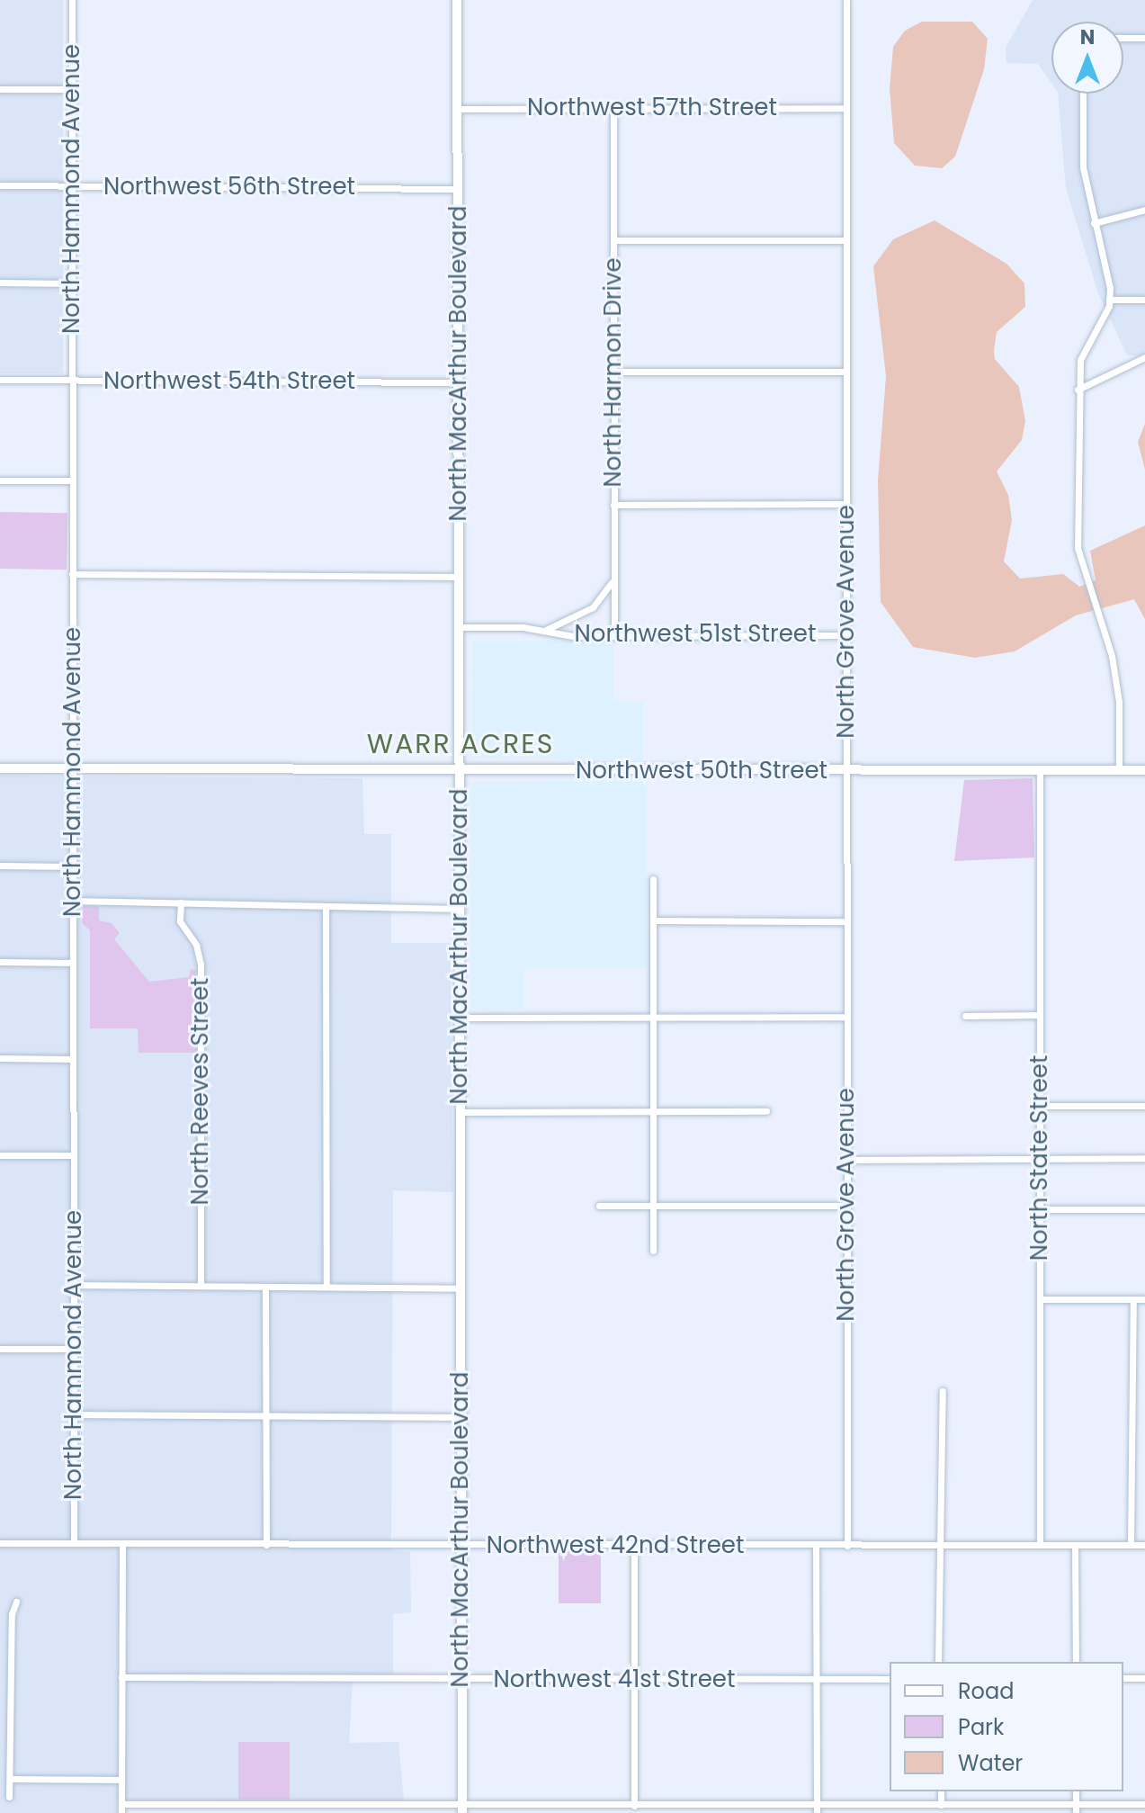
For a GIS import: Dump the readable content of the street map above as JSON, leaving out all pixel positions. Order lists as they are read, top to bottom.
{
  "streets": {
    "main road": ["North MacArthur Boulevard", "Northwest 50th Street"],
    "street": [
      "Northwest 57th Street",
      "Northwest 56th Street",
      "North Hammond Avenue",
      "North Harmon Drive",
      "Northwest 54th Street",
      "North Grove Avenue",
      "Northwest 51st Street",
      "North Reeves Street",
      "North State Street",
      "Northwest 42nd Street",
      "Northwest 41st Street"
    ]
  },
  "crossings": [
    ["Northwest 57th Street", "North MacArthur Boulevard"],
    ["Northwest 57th Street", "North Harmon Drive"],
    ["Northwest 57th Street", "North Grove Avenue"],
    ["Northwest 56th Street", "North Hammond Avenue"],
    ["Northwest 56th Street", "North MacArthur Boulevard"],
    ["North Hammond Avenue", "Northwest 54th Street"],
    ["North Hammond Avenue", "Northwest 50th Street"],
    ["North Hammond Avenue", "Northwest 42nd Street"],
    ["North MacArthur Boulevard", "Northwest 54th Street"],
    ["North MacArthur Boulevard", "Northwest 51st Street"],
    ["North MacArthur Boulevard", "Northwest 50th Street"],
    ["North MacArthur Boulevard", "Northwest 42nd Street"],
    ["North MacArthur Boulevard", "Northwest 41st Street"],
    ["North Harmon Drive", "Northwest 51st Street"],
    ["North Grove Avenue", "Northwest 51st Street"],
    ["North Grove Avenue", "Northwest 50th Street"],
    ["North Grove Avenue", "Northwest 42nd Street"],
    ["Northwest 50th Street", "North State Street"],
    ["North State Street", "Northwest 42nd Street"]
  ],
  "districts": ["WARR ACRES"],
  "legend": ["Road", "Park", "Water"],
  "north": "top"
}
